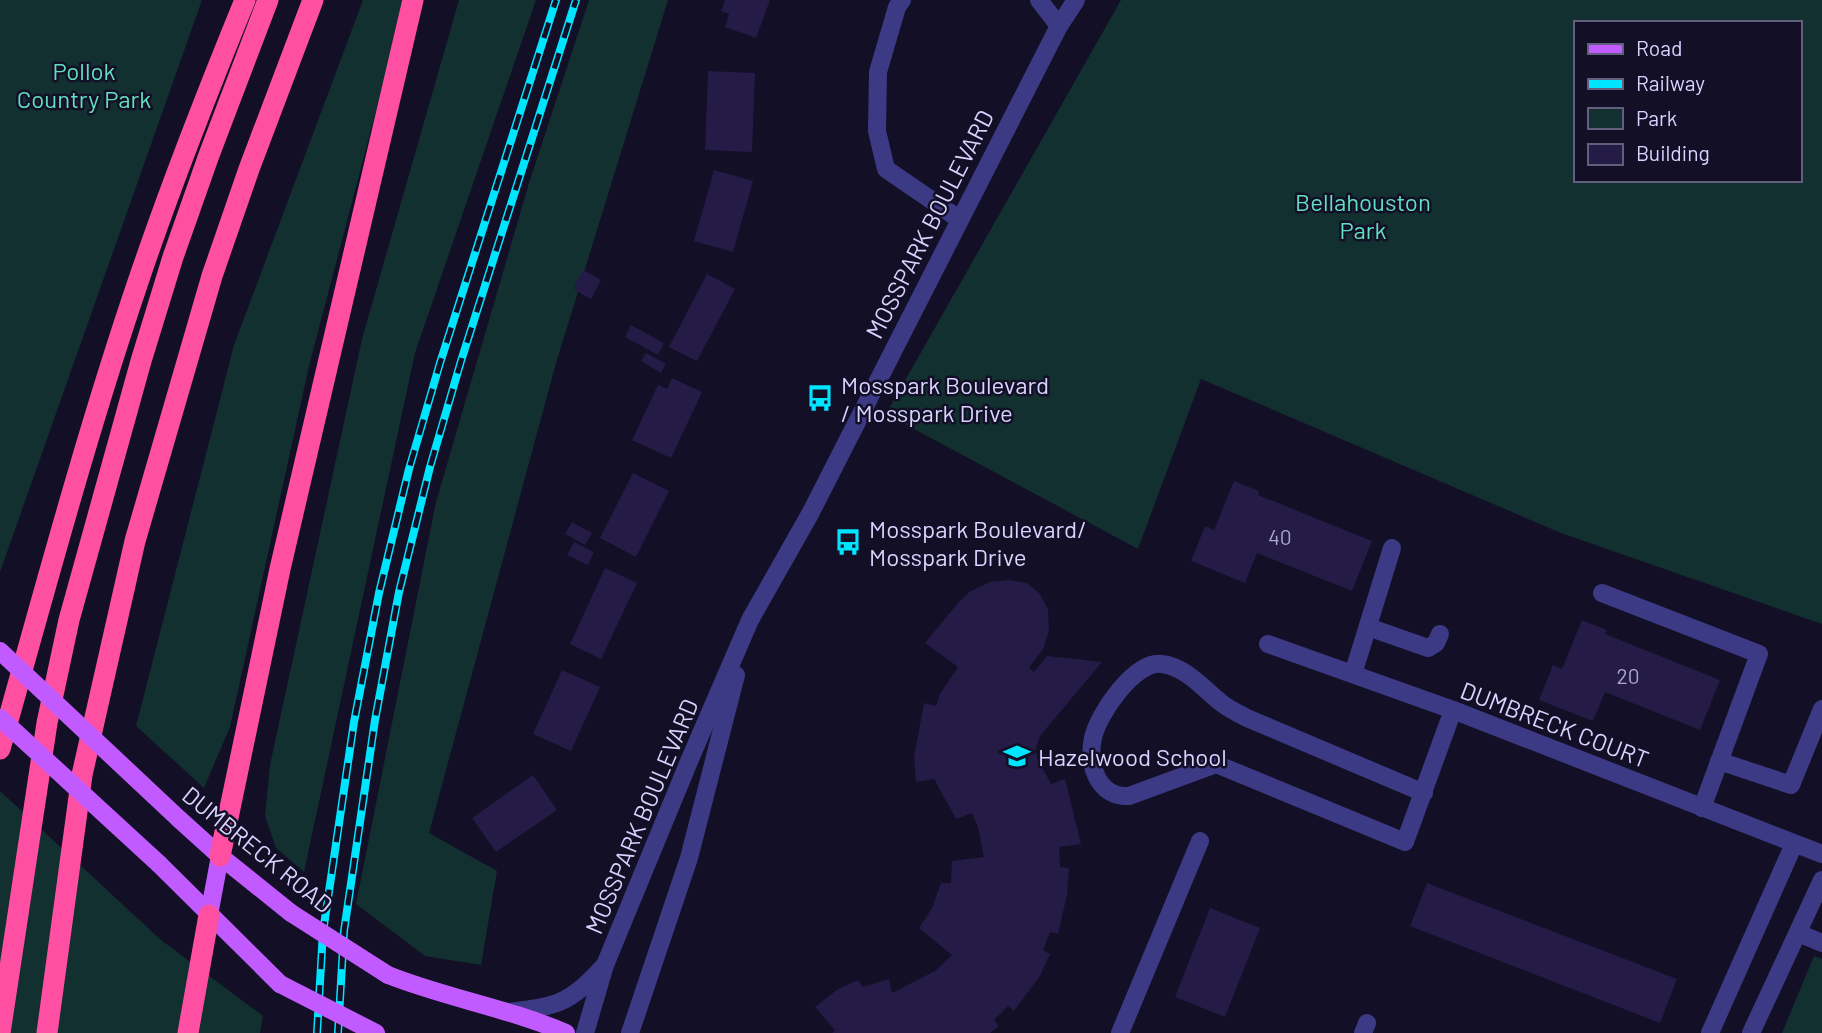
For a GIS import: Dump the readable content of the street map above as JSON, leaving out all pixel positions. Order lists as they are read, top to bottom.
{
  "streets": {
    "main road": ["DUMBRECK ROAD"],
    "street": ["MOSSPARK BOULEVARD", "DUMBRECK COURT"]
  },
  "parks": ["Pollok Country Park", "Bellahouston Park"],
  "places": {
    "bus stop": ["Mosspark Boulevard / Mosspark Drive", "Mosspark Boulevard/ Mosspark Drive"],
    "school or university": ["Hazelwood School"]
  },
  "house_numbers": ["40", "20"],
  "legend": [
    "Road",
    "Railway",
    "Park",
    "Building"
  ]
}
